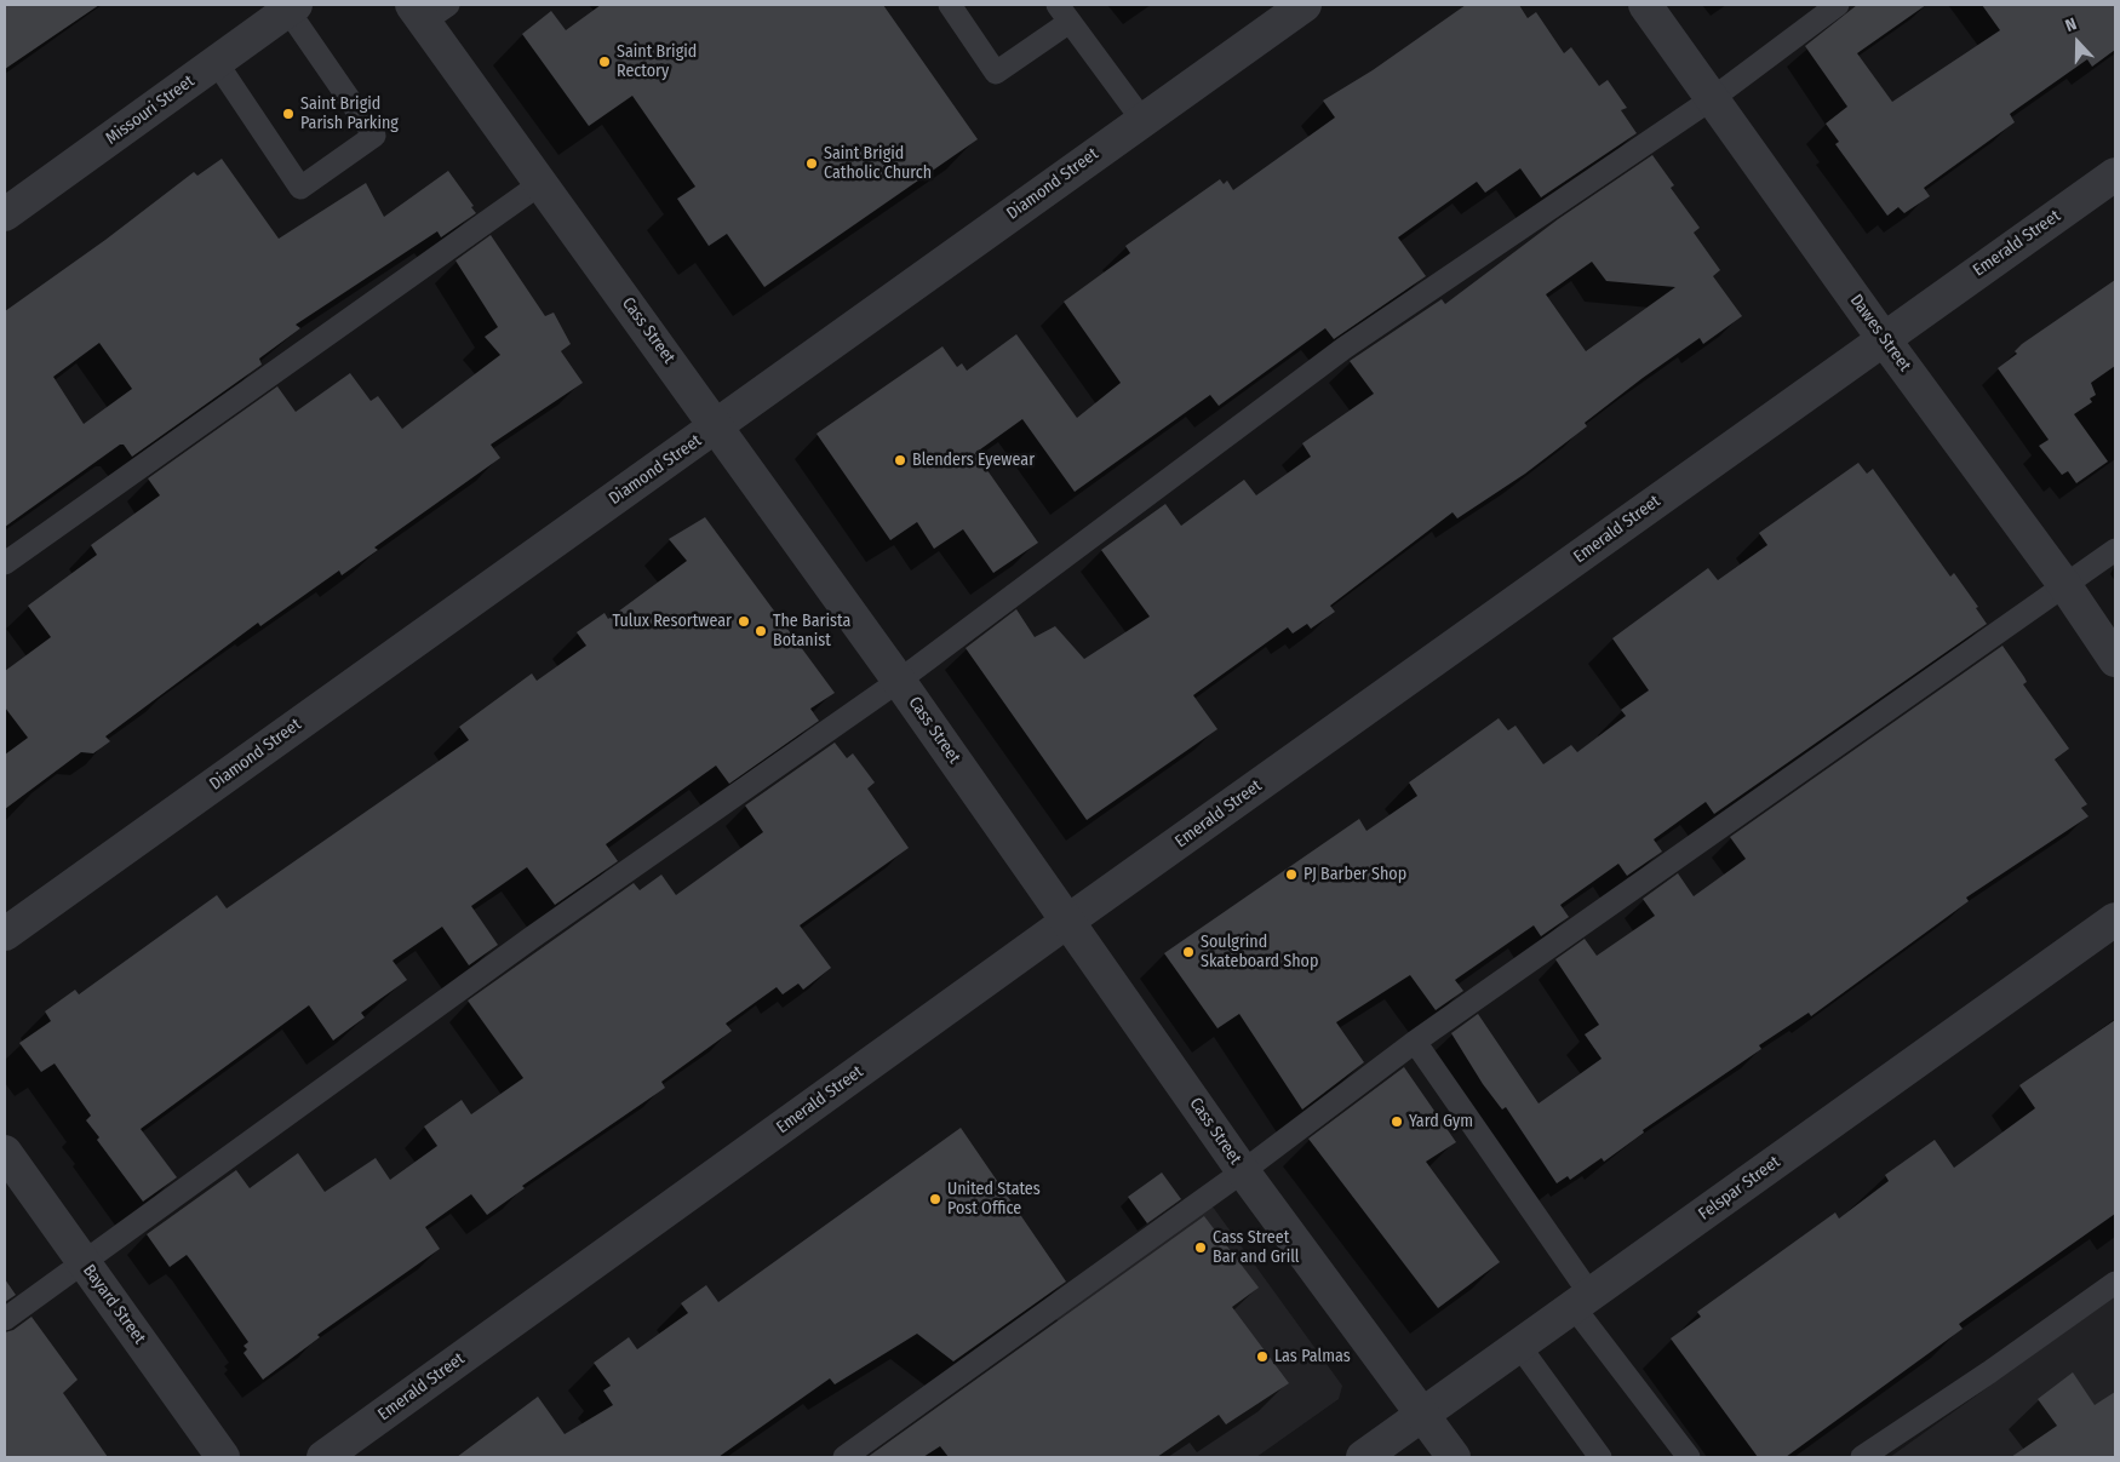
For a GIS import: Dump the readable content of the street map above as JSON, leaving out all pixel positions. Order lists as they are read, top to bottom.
{
  "streets": {
    "street": [
      "Missouri Street",
      "Diamond Street",
      "Emerald Street",
      "Cass Street",
      "Dawes Street",
      "Felspar Street",
      "Bayard Street"
    ]
  },
  "crossings": [
    ["Diamond Street", "Cass Street"],
    ["Emerald Street", "Cass Street"],
    ["Emerald Street", "Dawes Street"],
    ["Cass Street", "Felspar Street"]
  ],
  "places": [
    "Saint Brigid Rectory",
    "Saint Brigid Parish Parking",
    "Saint Brigid Catholic Church",
    "Blenders Eyewear",
    "Tulux Resortwear",
    "The Barista Botanist",
    "PJ Barber Shop",
    "Soulgrind Skateboard Shop",
    "Yard Gym",
    "United States Post Office",
    "Cass Street Bar and Grill",
    "Las Palmas"
  ],
  "north": "top"
}
